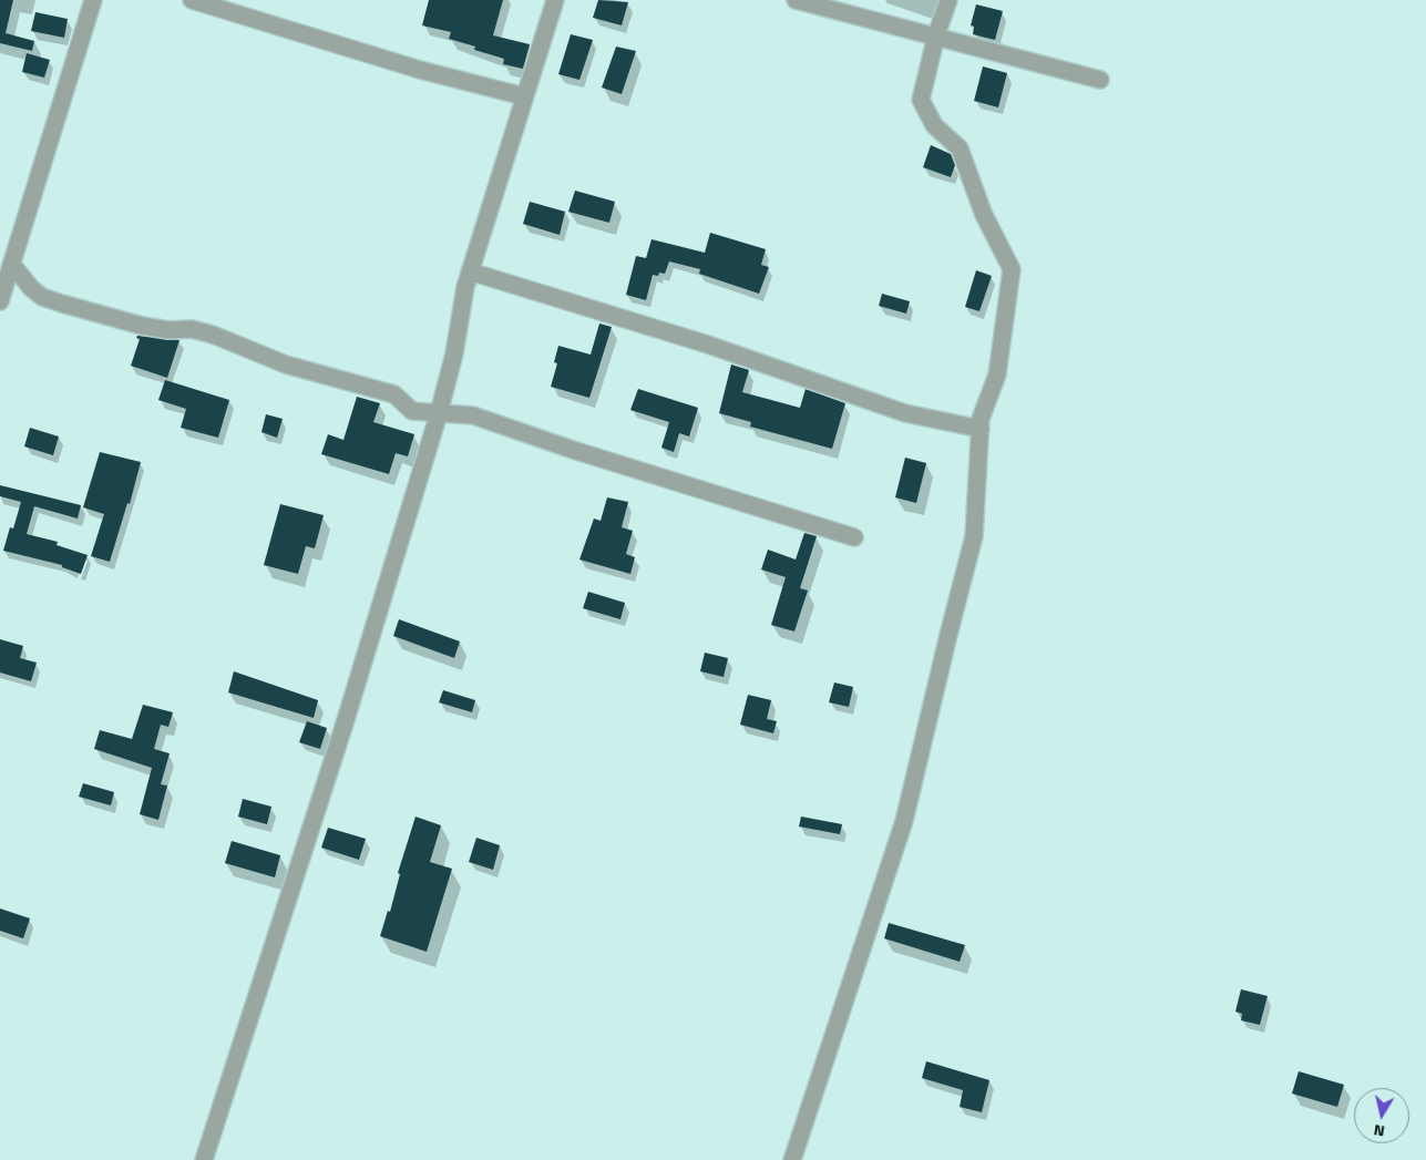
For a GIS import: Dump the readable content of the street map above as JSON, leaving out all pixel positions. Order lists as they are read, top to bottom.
{
  "north": "bottom"
}
